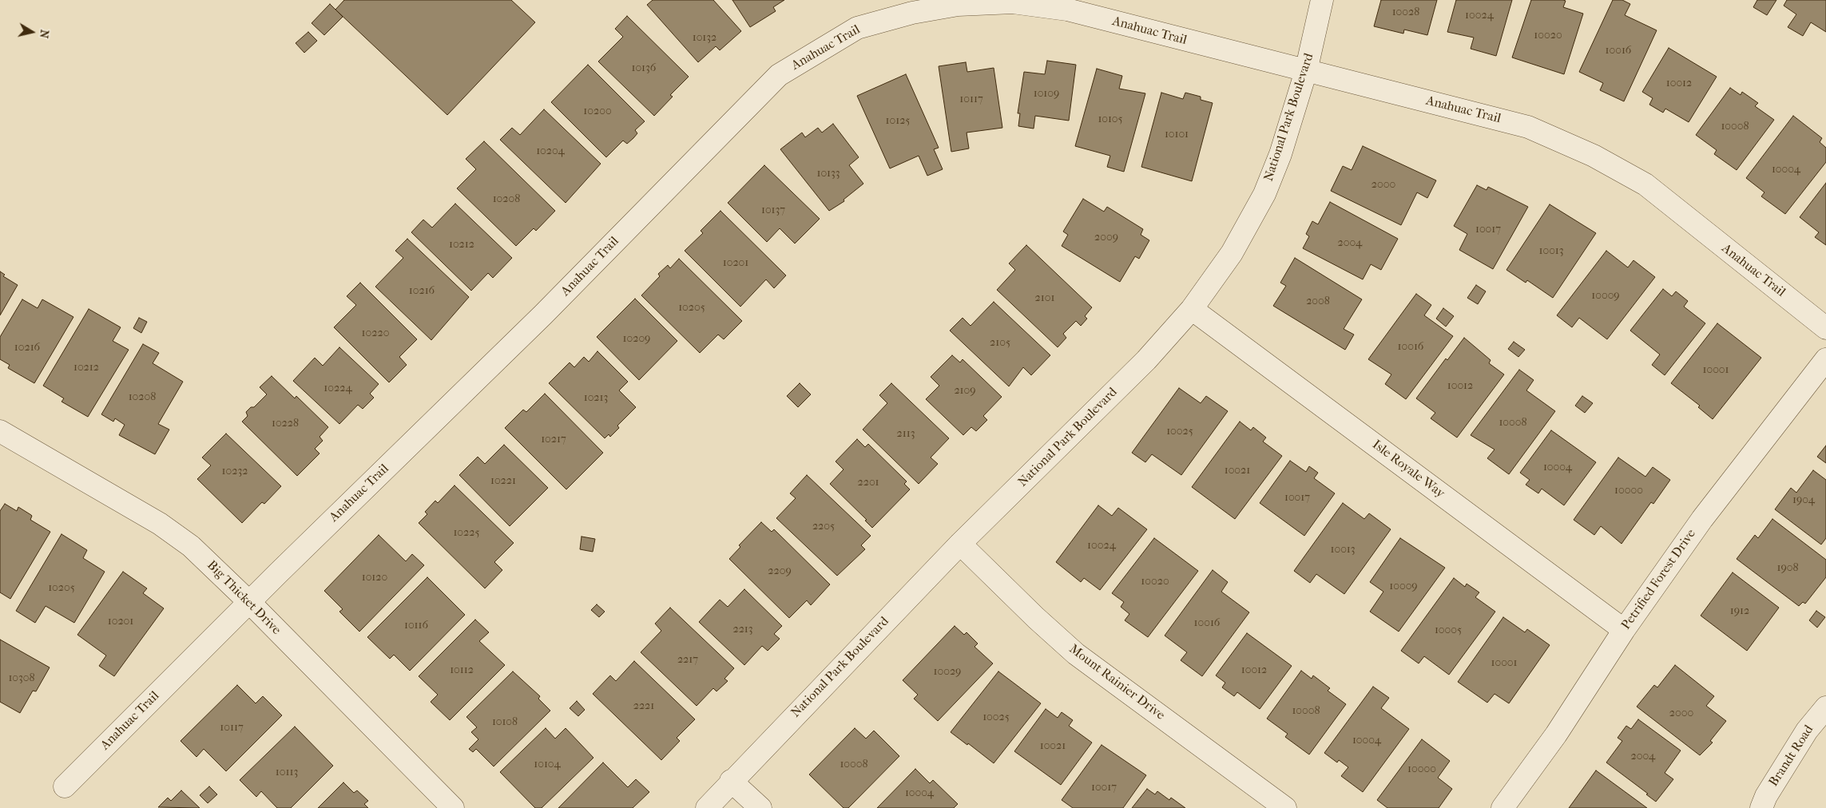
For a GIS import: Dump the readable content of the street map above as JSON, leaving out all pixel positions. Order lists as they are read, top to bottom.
{
  "streets": {
    "street": [
      "Anahuac Trail",
      "National Park Boulevard",
      "Isle Royale Way",
      "Petrified Forest Drive",
      "Big Thicket Drive",
      "Mount Rainier Drive",
      "Brandt Road"
    ]
  },
  "crossings": [
    ["Anahuac Trail", "National Park Boulevard"],
    ["Anahuac Trail", "Big Thicket Drive"],
    ["National Park Boulevard", "Isle Royale Way"],
    ["National Park Boulevard", "Mount Rainier Drive"],
    ["Isle Royale Way", "Petrified Forest Drive"]
  ],
  "house_numbers": [
    "10028",
    "10024",
    "10020",
    "10132",
    "10016",
    "10136",
    "10012",
    "10109",
    "10117",
    "10200",
    "10105",
    "10125",
    "10008",
    "10101",
    "10204",
    "10004",
    "10133",
    "2000",
    "10208",
    "10137",
    "10017",
    "2009",
    "2004",
    "10212",
    "10013",
    "10201",
    "10216",
    "10009",
    "2101",
    "2008",
    "10205",
    "10220",
    "10209",
    "2105",
    "10016",
    "10216",
    "10212",
    "10001",
    "10012",
    "10224",
    "2109",
    "10208",
    "10213",
    "10008",
    "10228",
    "10025",
    "2113",
    "10217",
    "10004",
    "10021",
    "10232",
    "10221",
    "2201",
    "10000",
    "10017",
    "1904",
    "2205",
    "10225",
    "10024",
    "10013",
    "1908",
    "2209",
    "10120",
    "10020",
    "10009",
    "10205",
    "1912",
    "10201",
    "10016",
    "10116",
    "2213",
    "10005",
    "2217",
    "10001",
    "10112",
    "10012",
    "10029",
    "10308",
    "2221",
    "10008",
    "2000",
    "10025",
    "10108",
    "10117",
    "10004",
    "10021",
    "2004",
    "10104",
    "10008",
    "10000",
    "10113",
    "10017",
    "10004"
  ],
  "north": "right"
}
